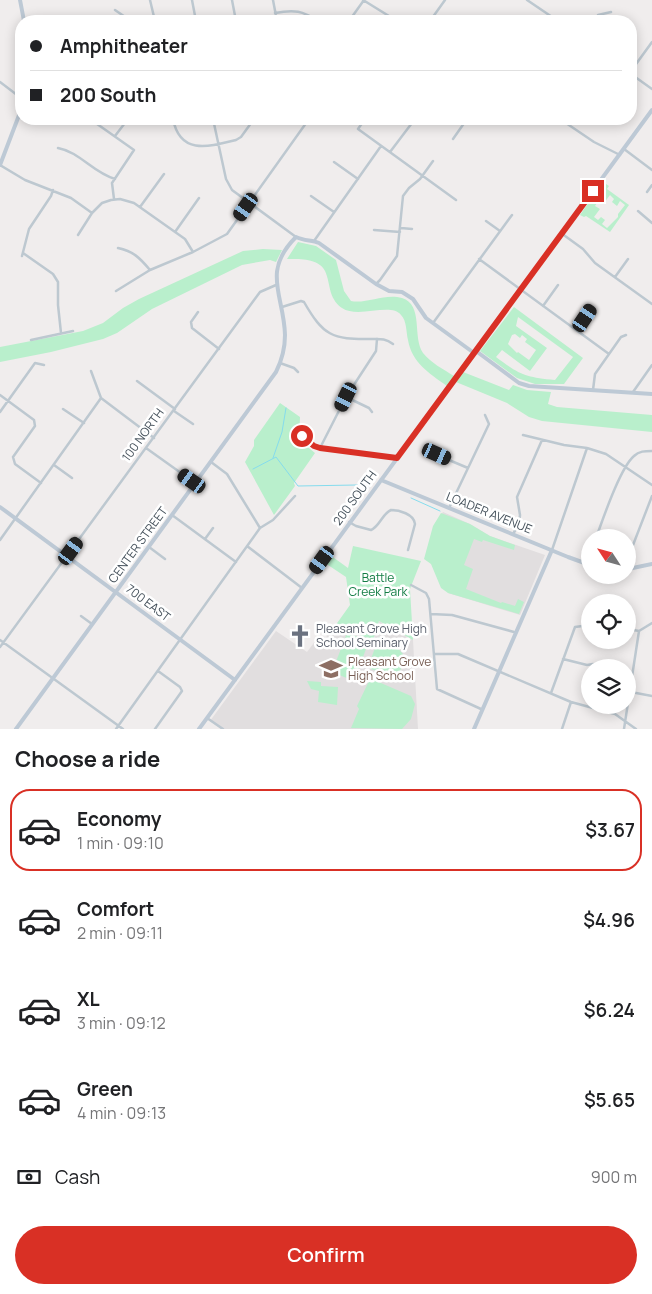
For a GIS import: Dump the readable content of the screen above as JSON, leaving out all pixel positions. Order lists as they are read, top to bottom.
{
  "streets": {
    "street": [
      "100 NORTH",
      "200 SOUTH",
      "LOADER AVENUE",
      "CENTER STREET",
      "700 EAST"
    ]
  },
  "crossings": [
    ["100 NORTH", "CENTER STREET"],
    ["100 NORTH", "700 EAST"],
    ["200 SOUTH", "LOADER AVENUE"],
    ["200 SOUTH", "700 EAST"],
    ["CENTER STREET", "700 EAST"]
  ],
  "parks": ["Battle Creek Park"],
  "places": {
    "church": ["Pleasant Grove High School Seminary"],
    "school or university": ["Pleasant Grove High School"]
  },
  "north": "top left",
  "page": {
    "banner": ["Amphitheater", "200 South"],
    "heading": "Choose a ride",
    "list": [
      {
        "name": "Economy",
        "note": "1 min · 09:10",
        "value": "$3.67"
      },
      {
        "name": "Comfort",
        "note": "2 min · 09:11",
        "value": "$4.96"
      },
      {
        "name": "XL",
        "note": "3 min · 09:12",
        "value": "$6.24"
      },
      {
        "name": "Green",
        "note": "4 min · 09:13",
        "value": "$5.65"
      }
    ],
    "pay": ["Cash", "900 m"],
    "buttons": "Confirm"
  }
}
